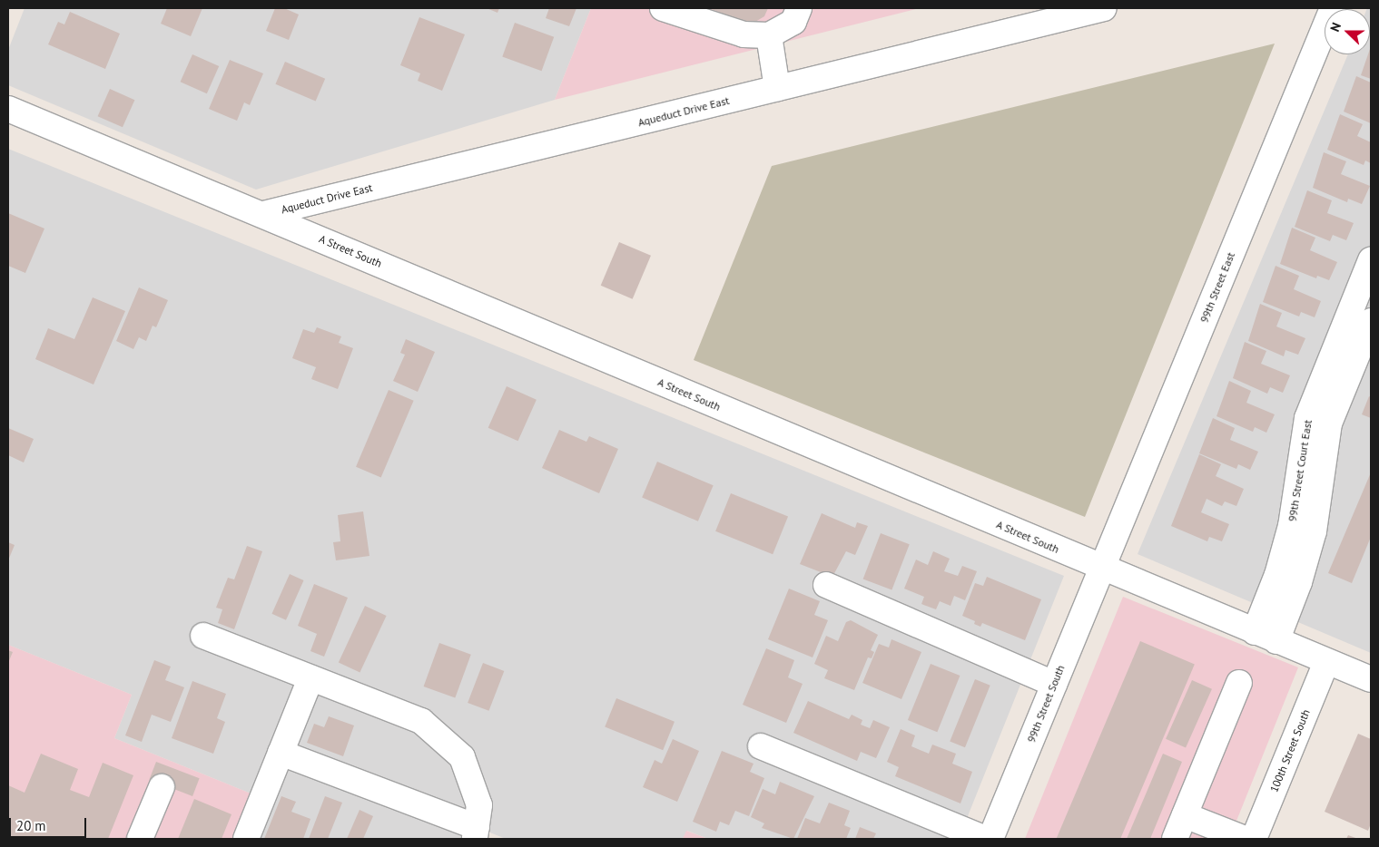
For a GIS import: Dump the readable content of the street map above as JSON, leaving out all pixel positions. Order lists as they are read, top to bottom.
{
  "streets": {
    "street": [
      "Aqueduct Drive East",
      "A Street South",
      "99th Street East",
      "99th Street Court East",
      "99th Street South",
      "100th Street South"
    ]
  },
  "crossings": [
    ["Aqueduct Drive East", "A Street South"],
    ["A Street South", "99th Street East"],
    ["A Street South", "99th Street Court East"],
    ["A Street South", "99th Street South"],
    ["A Street South", "100th Street South"],
    ["99th Street East", "99th Street South"]
  ],
  "scale_bar": "20 m",
  "north": "left"
}
